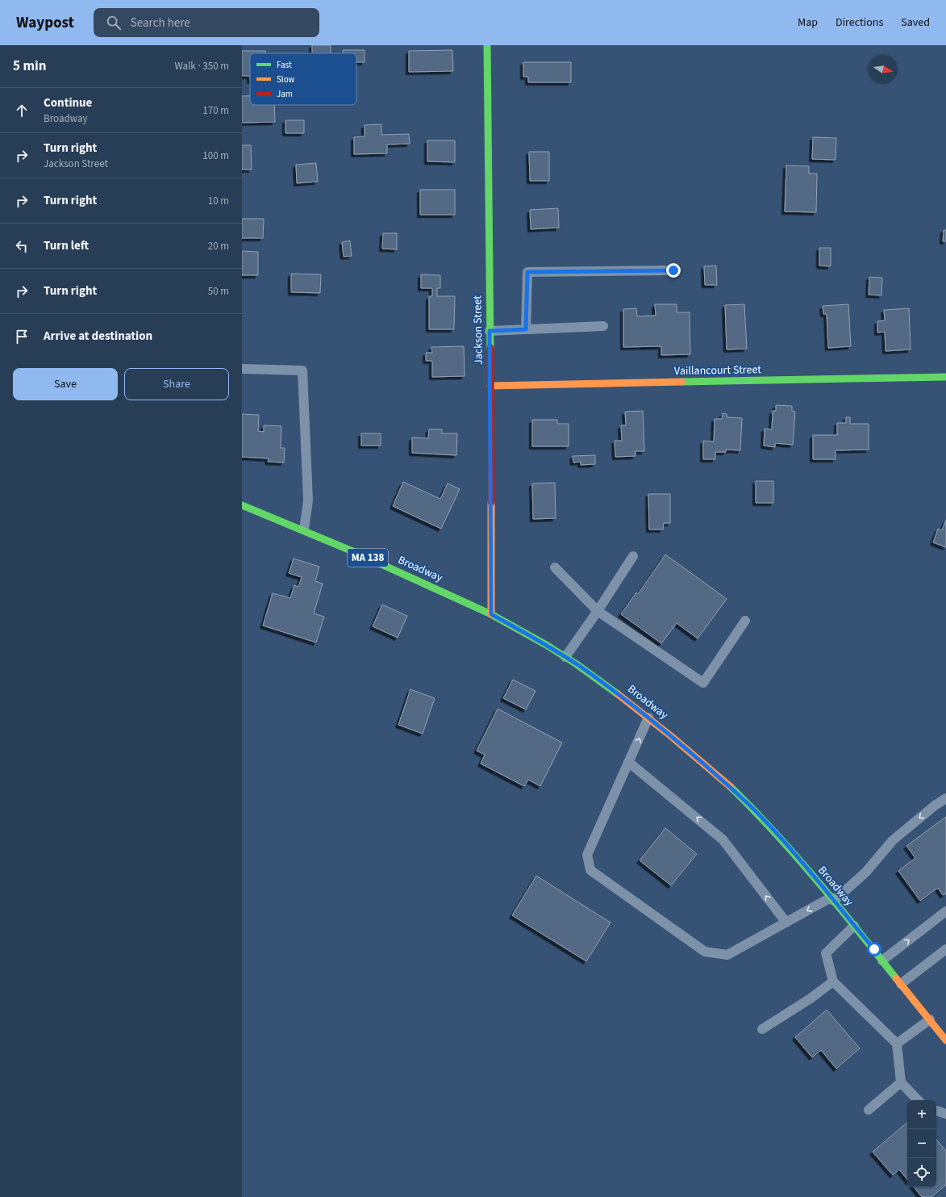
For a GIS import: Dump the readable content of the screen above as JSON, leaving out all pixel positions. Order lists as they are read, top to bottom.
{
  "streets": {
    "street": [
      "Jackson Street",
      "Vaillancourt Street",
      "MA 138",
      "Broadway"
    ]
  },
  "crossings": [
    ["Jackson Street", "Vaillancourt Street"],
    ["Jackson Street", "Broadway"]
  ],
  "legend": ["Fast", "Slow", "Jam"],
  "north": "right",
  "page": {
    "header": "Waypost",
    "search": "Search here",
    "nav": ["Map", "Directions", "Saved"],
    "heading": ["5 min", "Walk · 350 m"],
    "list": [
      ["Continue", "Broadway", "170 m"],
      ["Turn right", "Jackson Street", "100 m"],
      ["Turn right", "10 m"],
      ["Turn left", "20 m"],
      ["Turn right", "50 m"],
      "Arrive at destination"
    ],
    "buttons": ["Save", "Share"],
    "map_buttons": ["+", "−"]
  }
}
